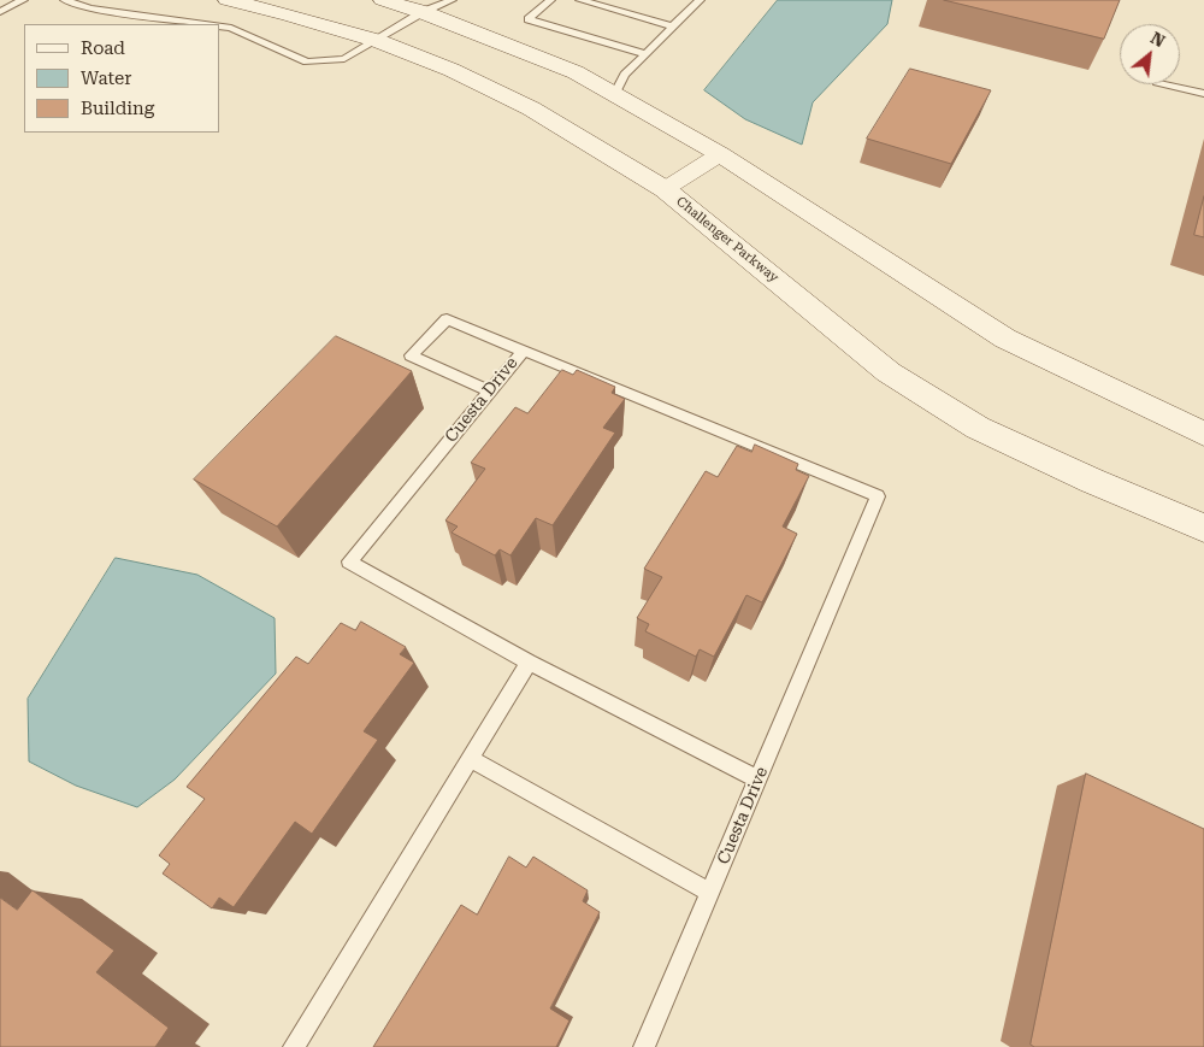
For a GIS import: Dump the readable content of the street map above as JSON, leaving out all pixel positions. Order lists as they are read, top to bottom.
{
  "streets": {
    "main road": ["Challenger Parkway"],
    "lane": ["Cuesta Drive"]
  },
  "legend": ["Road", "Water", "Building"],
  "north": "top right"
}
